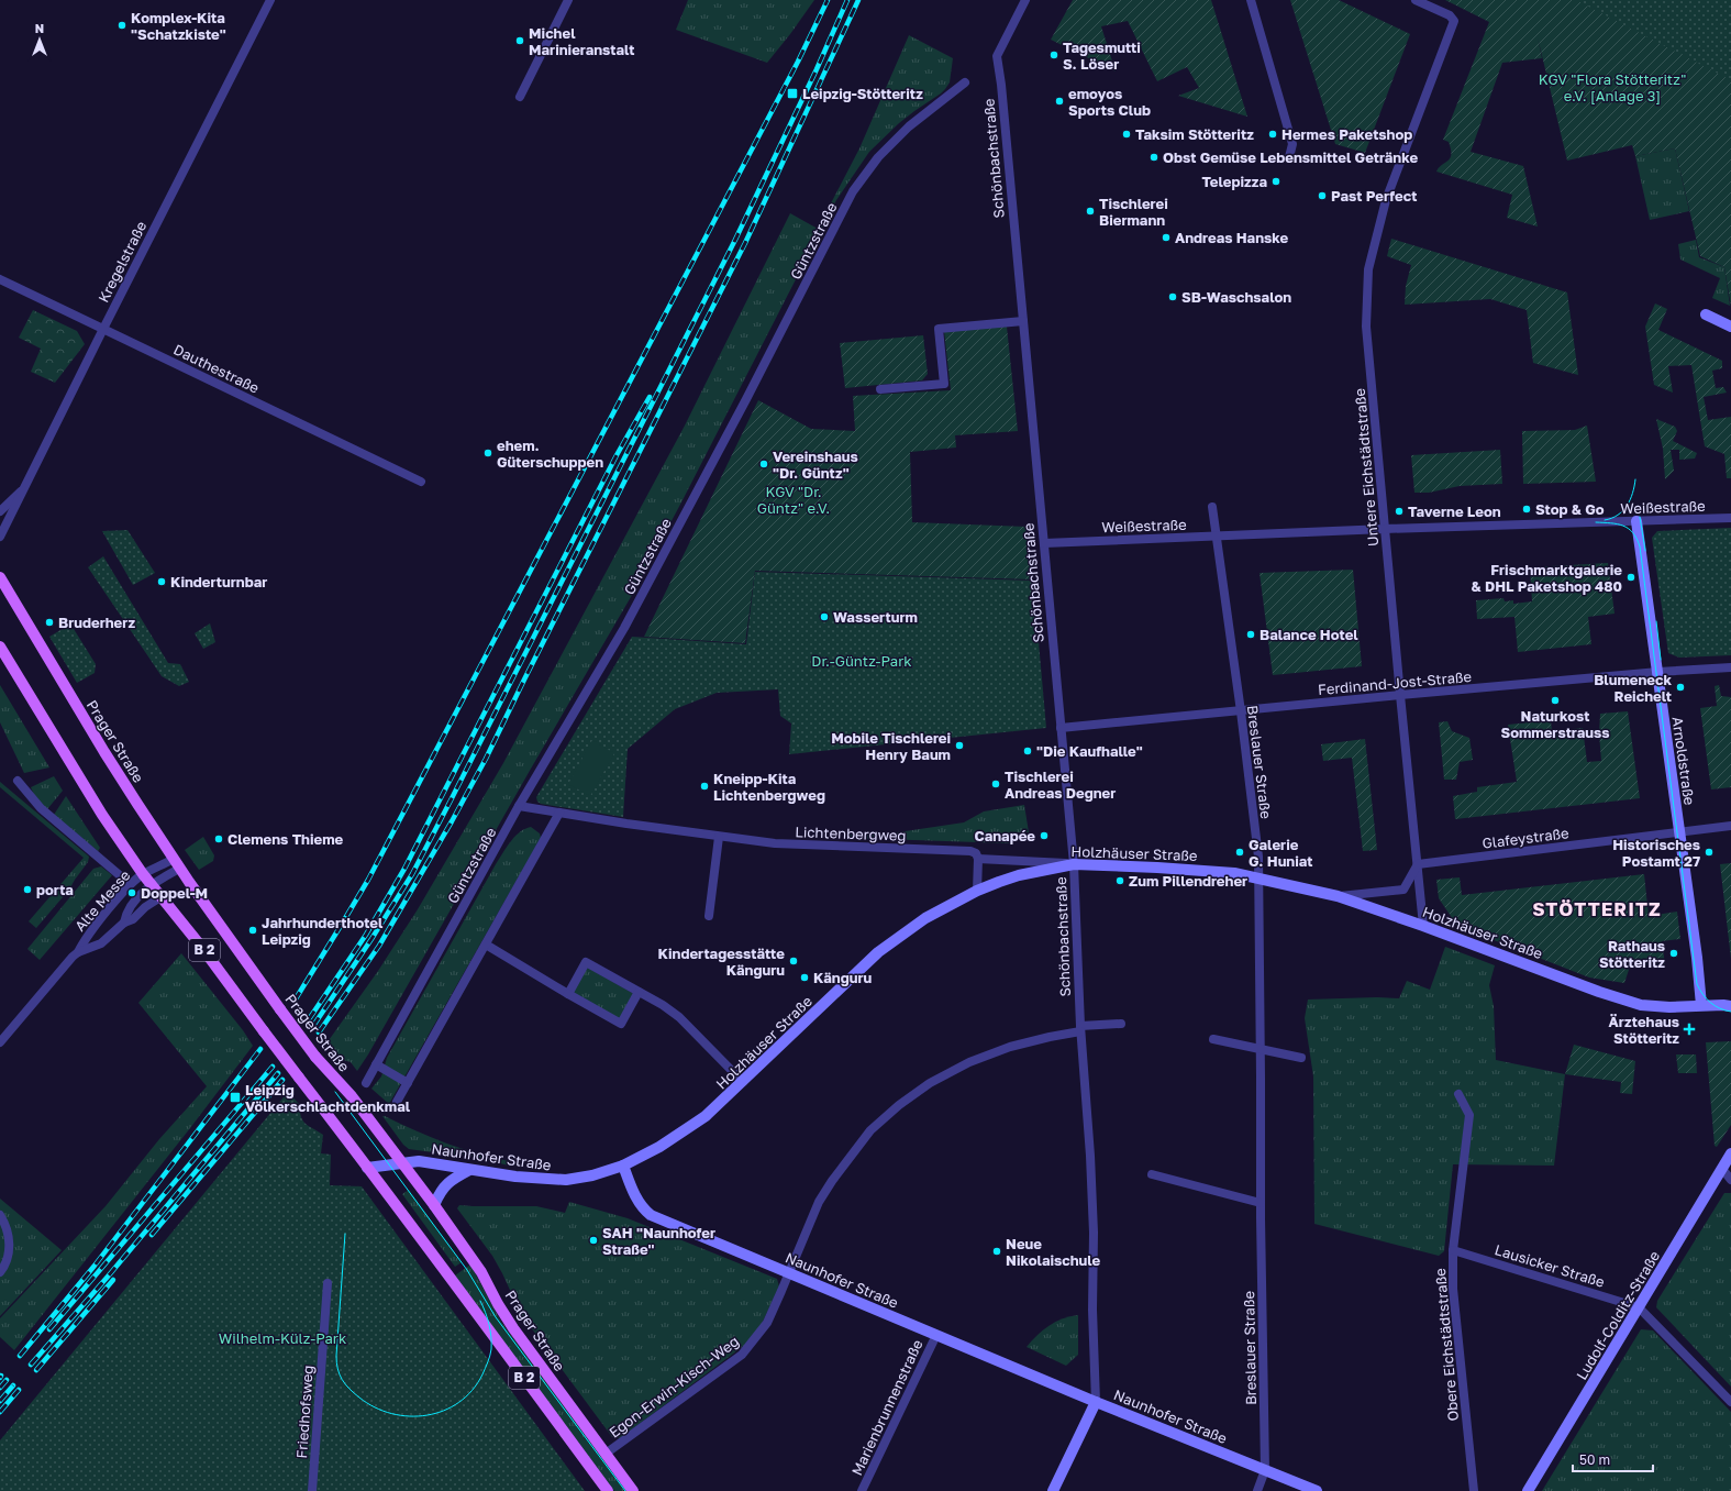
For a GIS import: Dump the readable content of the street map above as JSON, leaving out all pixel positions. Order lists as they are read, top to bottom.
{
  "streets": {
    "main road": ["Prager Straße", "B 2"],
    "street": [
      "Schönbachstraße",
      "Güntzstraße",
      "Kregelstraße",
      "Dauthestraße",
      "Untere Eichstädtstraße",
      "Weißestraße",
      "Ferdinand-Jost-Straße",
      "Arnoldstraße",
      "Breslauer Straße",
      "Lichtenbergweg",
      "Glafeystraße",
      "Holzhäuser Straße",
      "Alte Messe",
      "Naunhofer Straße",
      "Lausicker Straße",
      "Ludolf-Colditz-Straße",
      "Obere Eichstädtstraße",
      "Egon-Erwin-Kisch-Weg",
      "Marienbrunnenstraße",
      "Friedhofsweg"
    ]
  },
  "crossings": [
    ["Schönbachstraße", "Weißestraße"],
    ["Schönbachstraße", "Ferdinand-Jost-Straße"],
    ["Schönbachstraße", "Lichtenbergweg"],
    ["Schönbachstraße", "Holzhäuser Straße"],
    ["Schönbachstraße", "Naunhofer Straße"],
    ["Schönbachstraße", "Egon-Erwin-Kisch-Weg"],
    ["Güntzstraße", "Lichtenbergweg"],
    ["Kregelstraße", "Dauthestraße"],
    ["Untere Eichstädtstraße", "Weißestraße"],
    ["Untere Eichstädtstraße", "Ferdinand-Jost-Straße"],
    ["Untere Eichstädtstraße", "Glafeystraße"],
    ["Untere Eichstädtstraße", "Holzhäuser Straße"],
    ["Weißestraße", "Arnoldstraße"],
    ["Weißestraße", "Breslauer Straße"],
    ["Ferdinand-Jost-Straße", "Arnoldstraße"],
    ["Ferdinand-Jost-Straße", "Breslauer Straße"],
    ["Prager Straße", "Alte Messe"],
    ["Prager Straße", "Naunhofer Straße"],
    ["Prager Straße", "Egon-Erwin-Kisch-Weg"],
    ["Arnoldstraße", "Glafeystraße"],
    ["Arnoldstraße", "Holzhäuser Straße"],
    ["Breslauer Straße", "Holzhäuser Straße"],
    ["Breslauer Straße", "Naunhofer Straße"],
    ["Lichtenbergweg", "Holzhäuser Straße"],
    ["Holzhäuser Straße", "Naunhofer Straße"],
    ["Alte Messe", "B 2"],
    ["B 2", "Naunhofer Straße"],
    ["Naunhofer Straße", "Egon-Erwin-Kisch-Weg"],
    ["Naunhofer Straße", "Marienbrunnenstraße"],
    ["Lausicker Straße", "Ludolf-Colditz-Straße"],
    ["Lausicker Straße", "Obere Eichstädtstraße"]
  ],
  "districts": ["STÖTTERITZ"],
  "parks": [
    "KGV \"Flora Stötteritz\" e.V. [Anlage 3]",
    "KGV \"Dr. Güntz\" e.V.",
    "Dr.-Güntz-Park",
    "Wilhelm-Külz-Park"
  ],
  "places": {
    "other": [
      "Komplex-Kita \"Schatzkiste\"",
      "Michel Marinieranstalt",
      "Tagesmutti S. Löser",
      "emoyos Sports Club",
      "Taksim Stötteritz",
      "Hermes Paketshop",
      "Obst Gemüse Lebensmittel Getränke",
      "Telepizza",
      "Past Perfect",
      "Tischlerei Biermann",
      "Andreas Hanske",
      "SB-Waschsalon",
      "ehem. Güterschuppen",
      "Vereinshaus \"Dr. Güntz\"",
      "Stop & Go",
      "Taverne Leon",
      "Frischmarktgalerie & DHL Paketshop 480",
      "Kinderturnbar",
      "Wasserturm",
      "Bruderherz",
      "Balance Hotel",
      "Blumeneck Reichelt",
      "Naturkost Sommerstrauss",
      "Mobile Tischlerei Henry Baum",
      "\"Die Kaufhalle\"",
      "Tischlerei Andreas Degner",
      "Kneipp-Kita Lichtenbergweg",
      "Canapée",
      "Clemens Thieme",
      "Galerie G. Huniat",
      "Historisches Postamt 27",
      "Zum Pillendreher",
      "porta",
      "Doppel-M",
      "Jahrhunderthotel Leipzig",
      "Rathaus Stötteritz",
      "Kindertagesstätte Känguru",
      "Känguru",
      "SAH \"Naunhofer Straße\"",
      "Neue Nikolaischule"
    ],
    "transit": ["Leipzig-Stötteritz", "Leipzig Völkerschlachtdenkmal"],
    "health": ["Ärztehaus Stötteritz"]
  },
  "scale_bar": "50 m",
  "north": "top"
}
